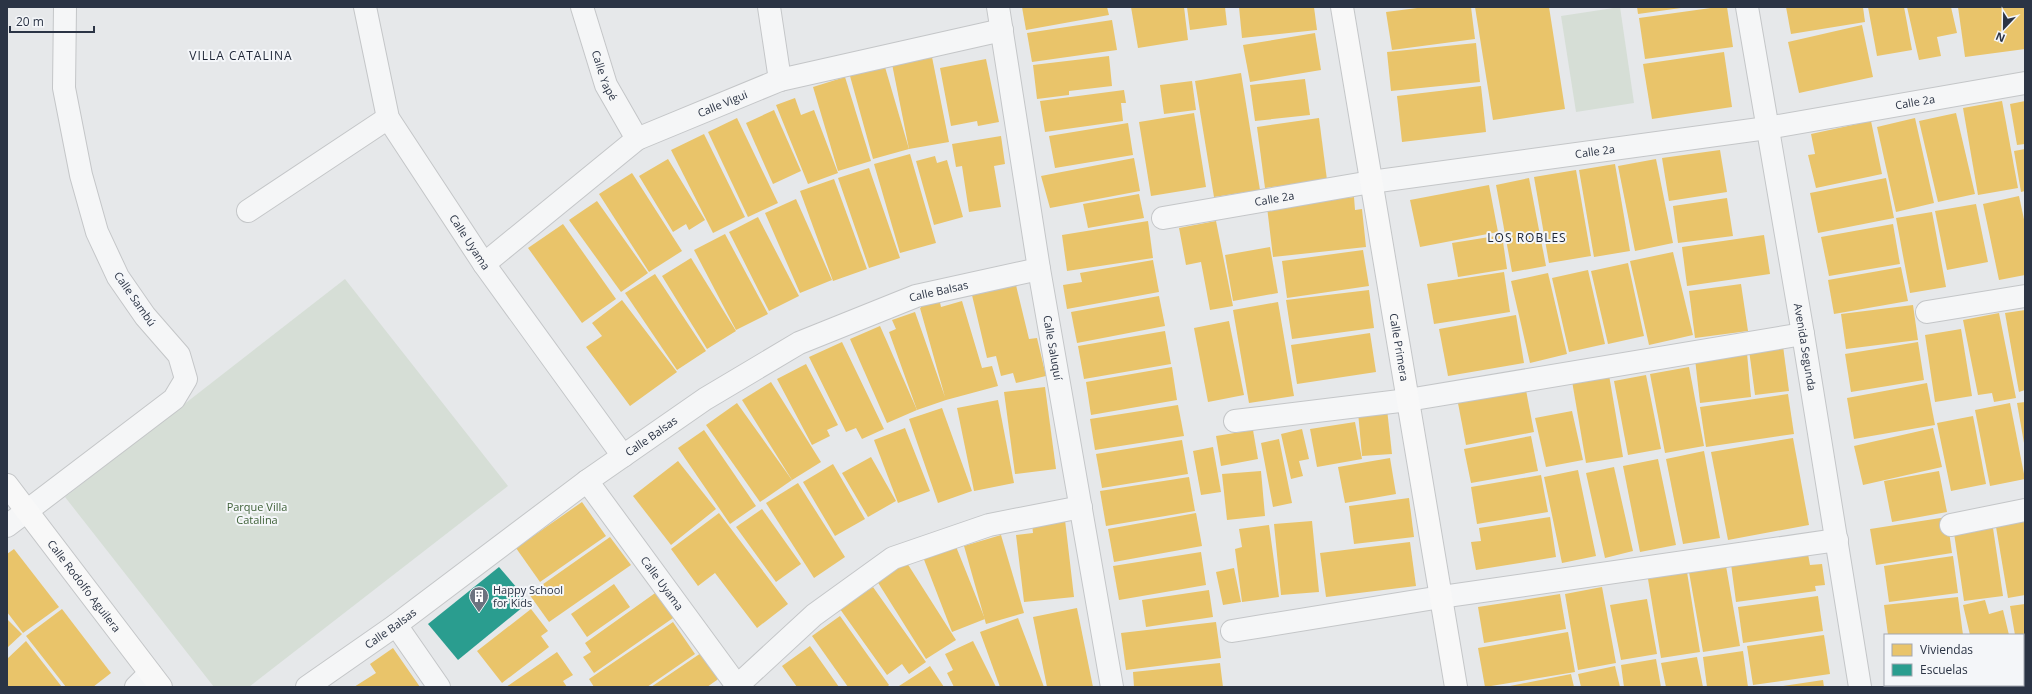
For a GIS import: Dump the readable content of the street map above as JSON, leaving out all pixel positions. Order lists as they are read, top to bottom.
{
  "streets": {
    "street": [
      "Calle Yapé",
      "Calle 2a",
      "Calle Vigui",
      "Calle Uyama",
      "Calle Balsas",
      "Calle Sambú",
      "Calle Saluquí",
      "Calle Primera",
      "Avenida Segunda",
      "Calle Rodolfo Aguilera"
    ]
  },
  "crossings": [
    ["Calle Yapé", "Calle Vigui"],
    ["Calle 2a", "Calle Primera"],
    ["Calle 2a", "Avenida Segunda"],
    ["Calle Vigui", "Calle Uyama"],
    ["Calle Vigui", "Calle Saluquí"],
    ["Calle Uyama", "Calle Balsas"],
    ["Calle Balsas", "Calle Saluquí"],
    ["Calle Sambú", "Calle Rodolfo Aguilera"]
  ],
  "districts": ["VILLA CATALINA", "LOS ROBLES"],
  "parks": ["Parque Villa Catalina"],
  "places": {
    "building": ["Happy School for Kids"]
  },
  "legend": ["Viviendas", "Escuelas"],
  "scale_bar": "20 m",
  "north": "bottom"
}
